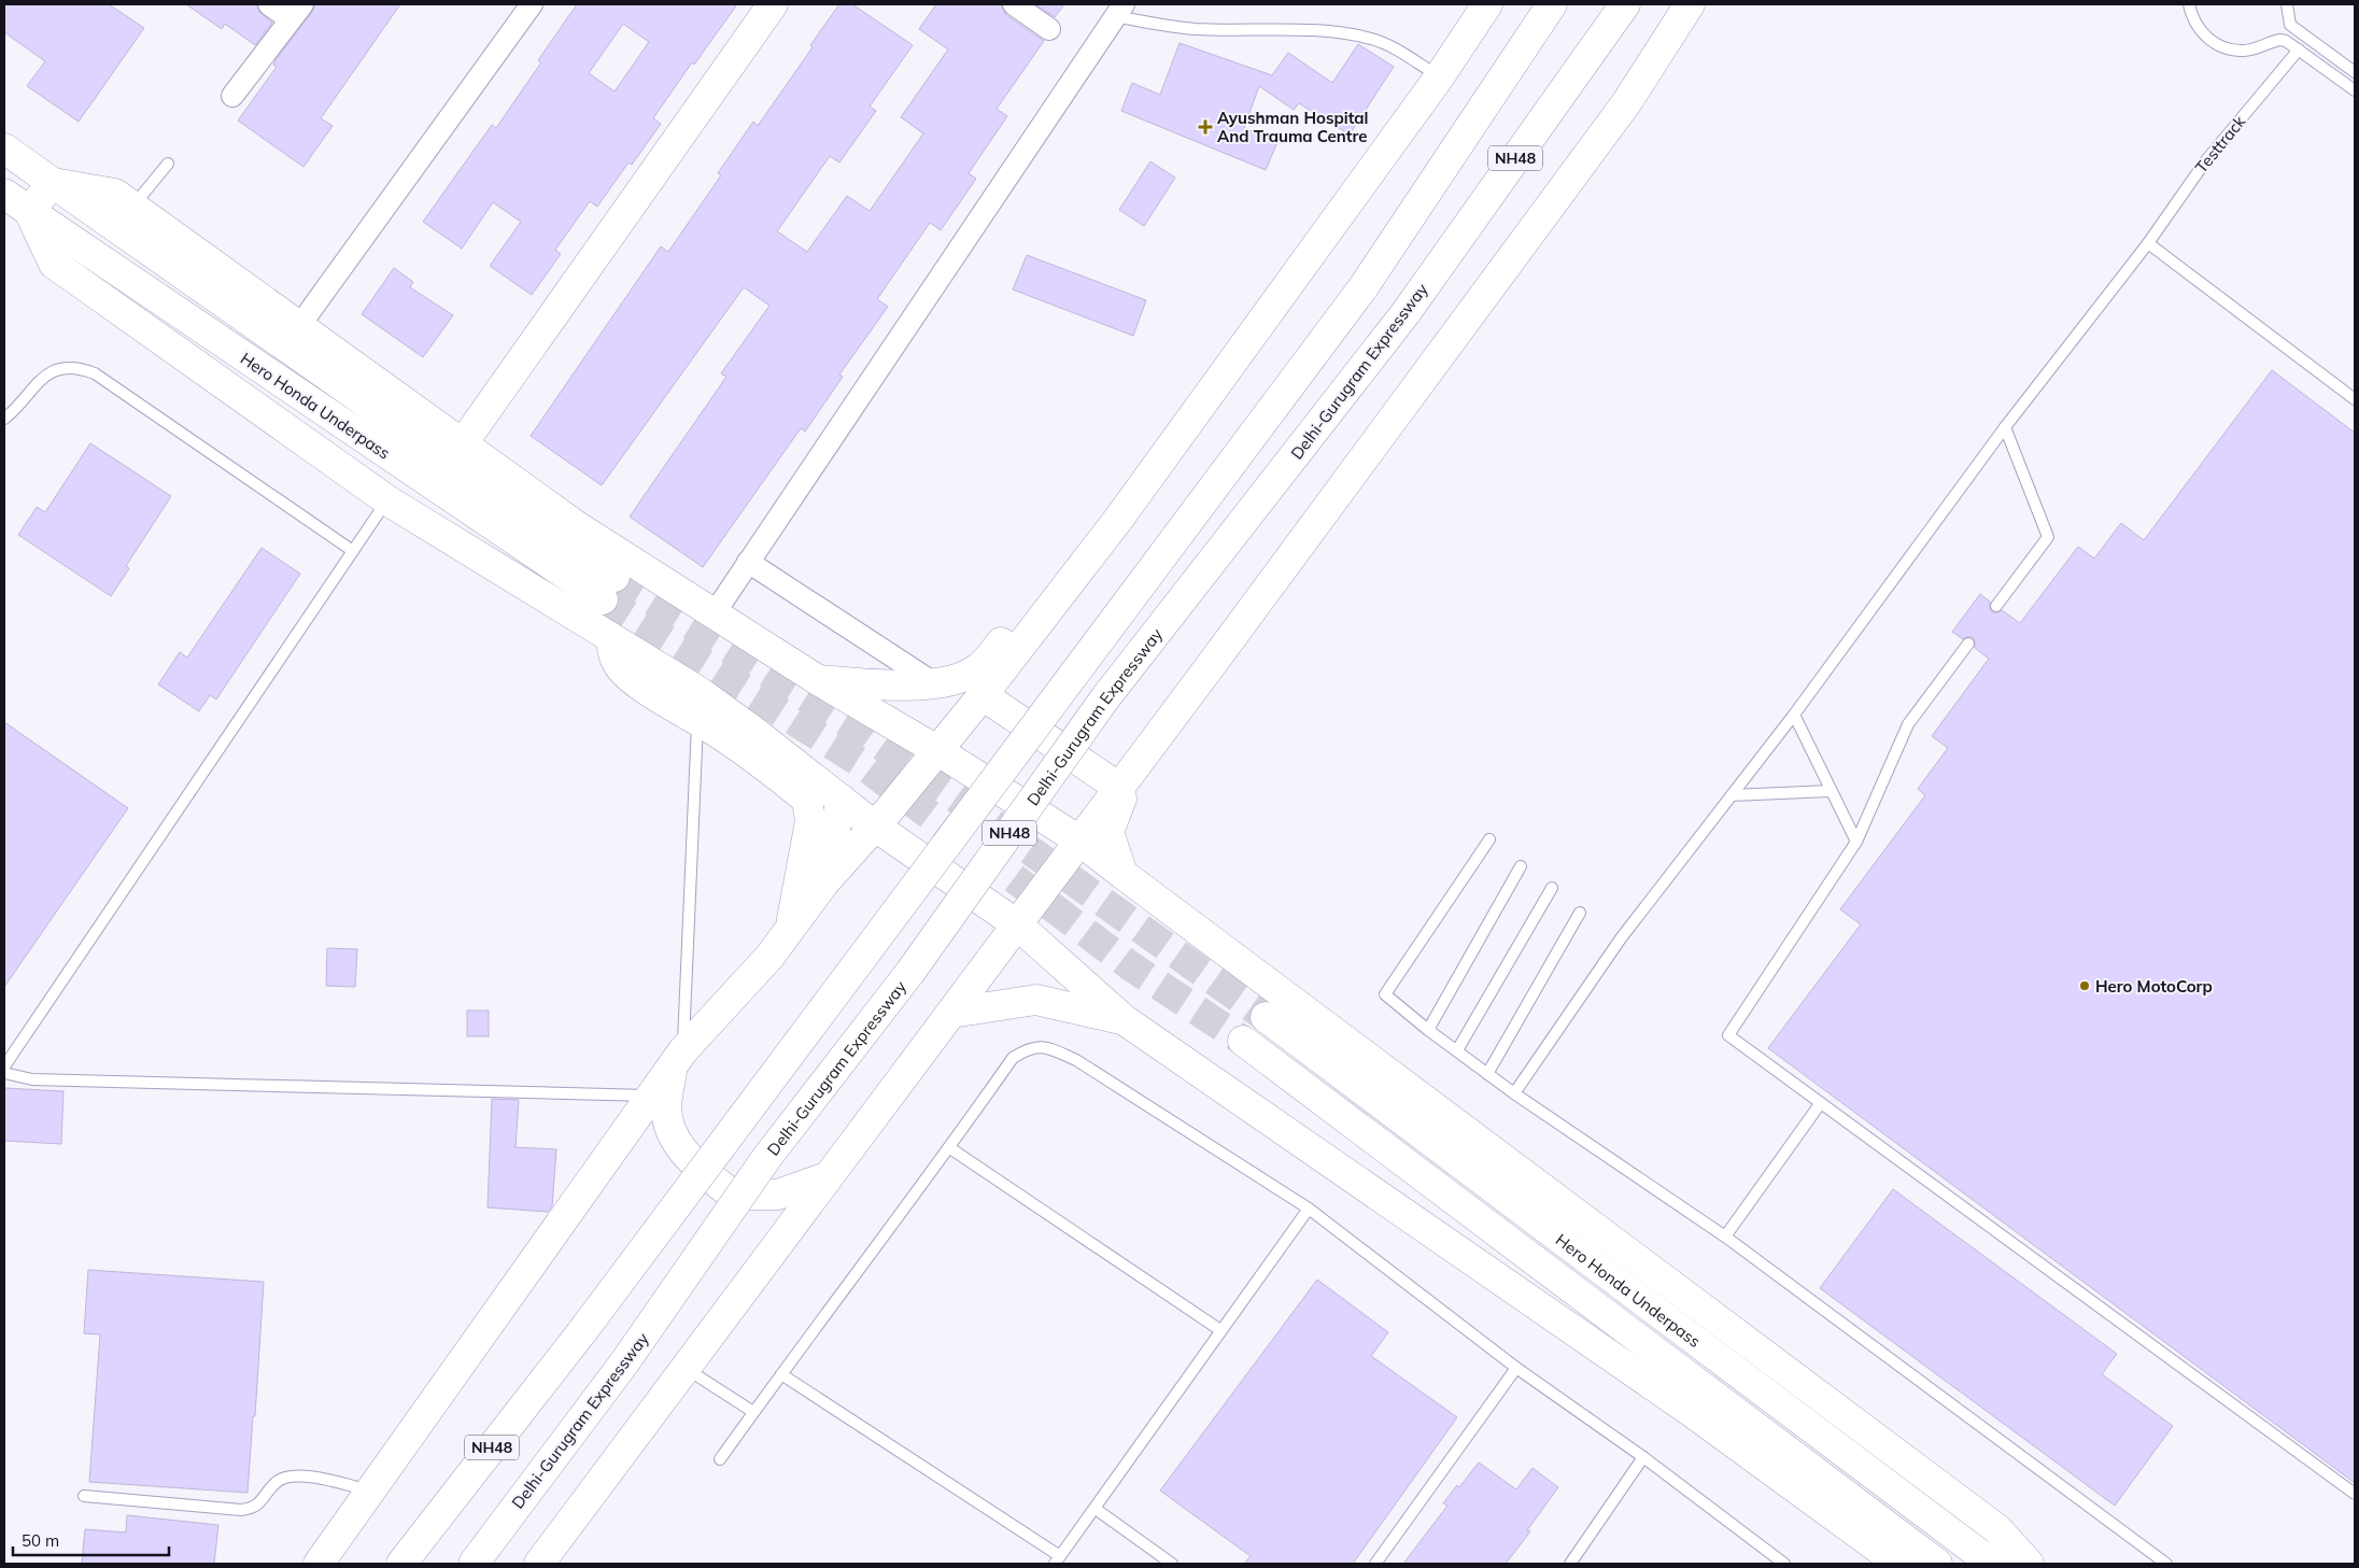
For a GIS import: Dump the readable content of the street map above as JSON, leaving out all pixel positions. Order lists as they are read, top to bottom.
{
  "streets": {
    "main road": ["NH48", "Delhi-Gurugram Expressway", "Hero Honda Underpass"],
    "lane": ["Testtrack"]
  },
  "places": {
    "health": ["Ayushman Hospital And Trauma Centre"],
    "other": ["Hero MotoCorp"]
  },
  "scale_bar": "50 m"
}
